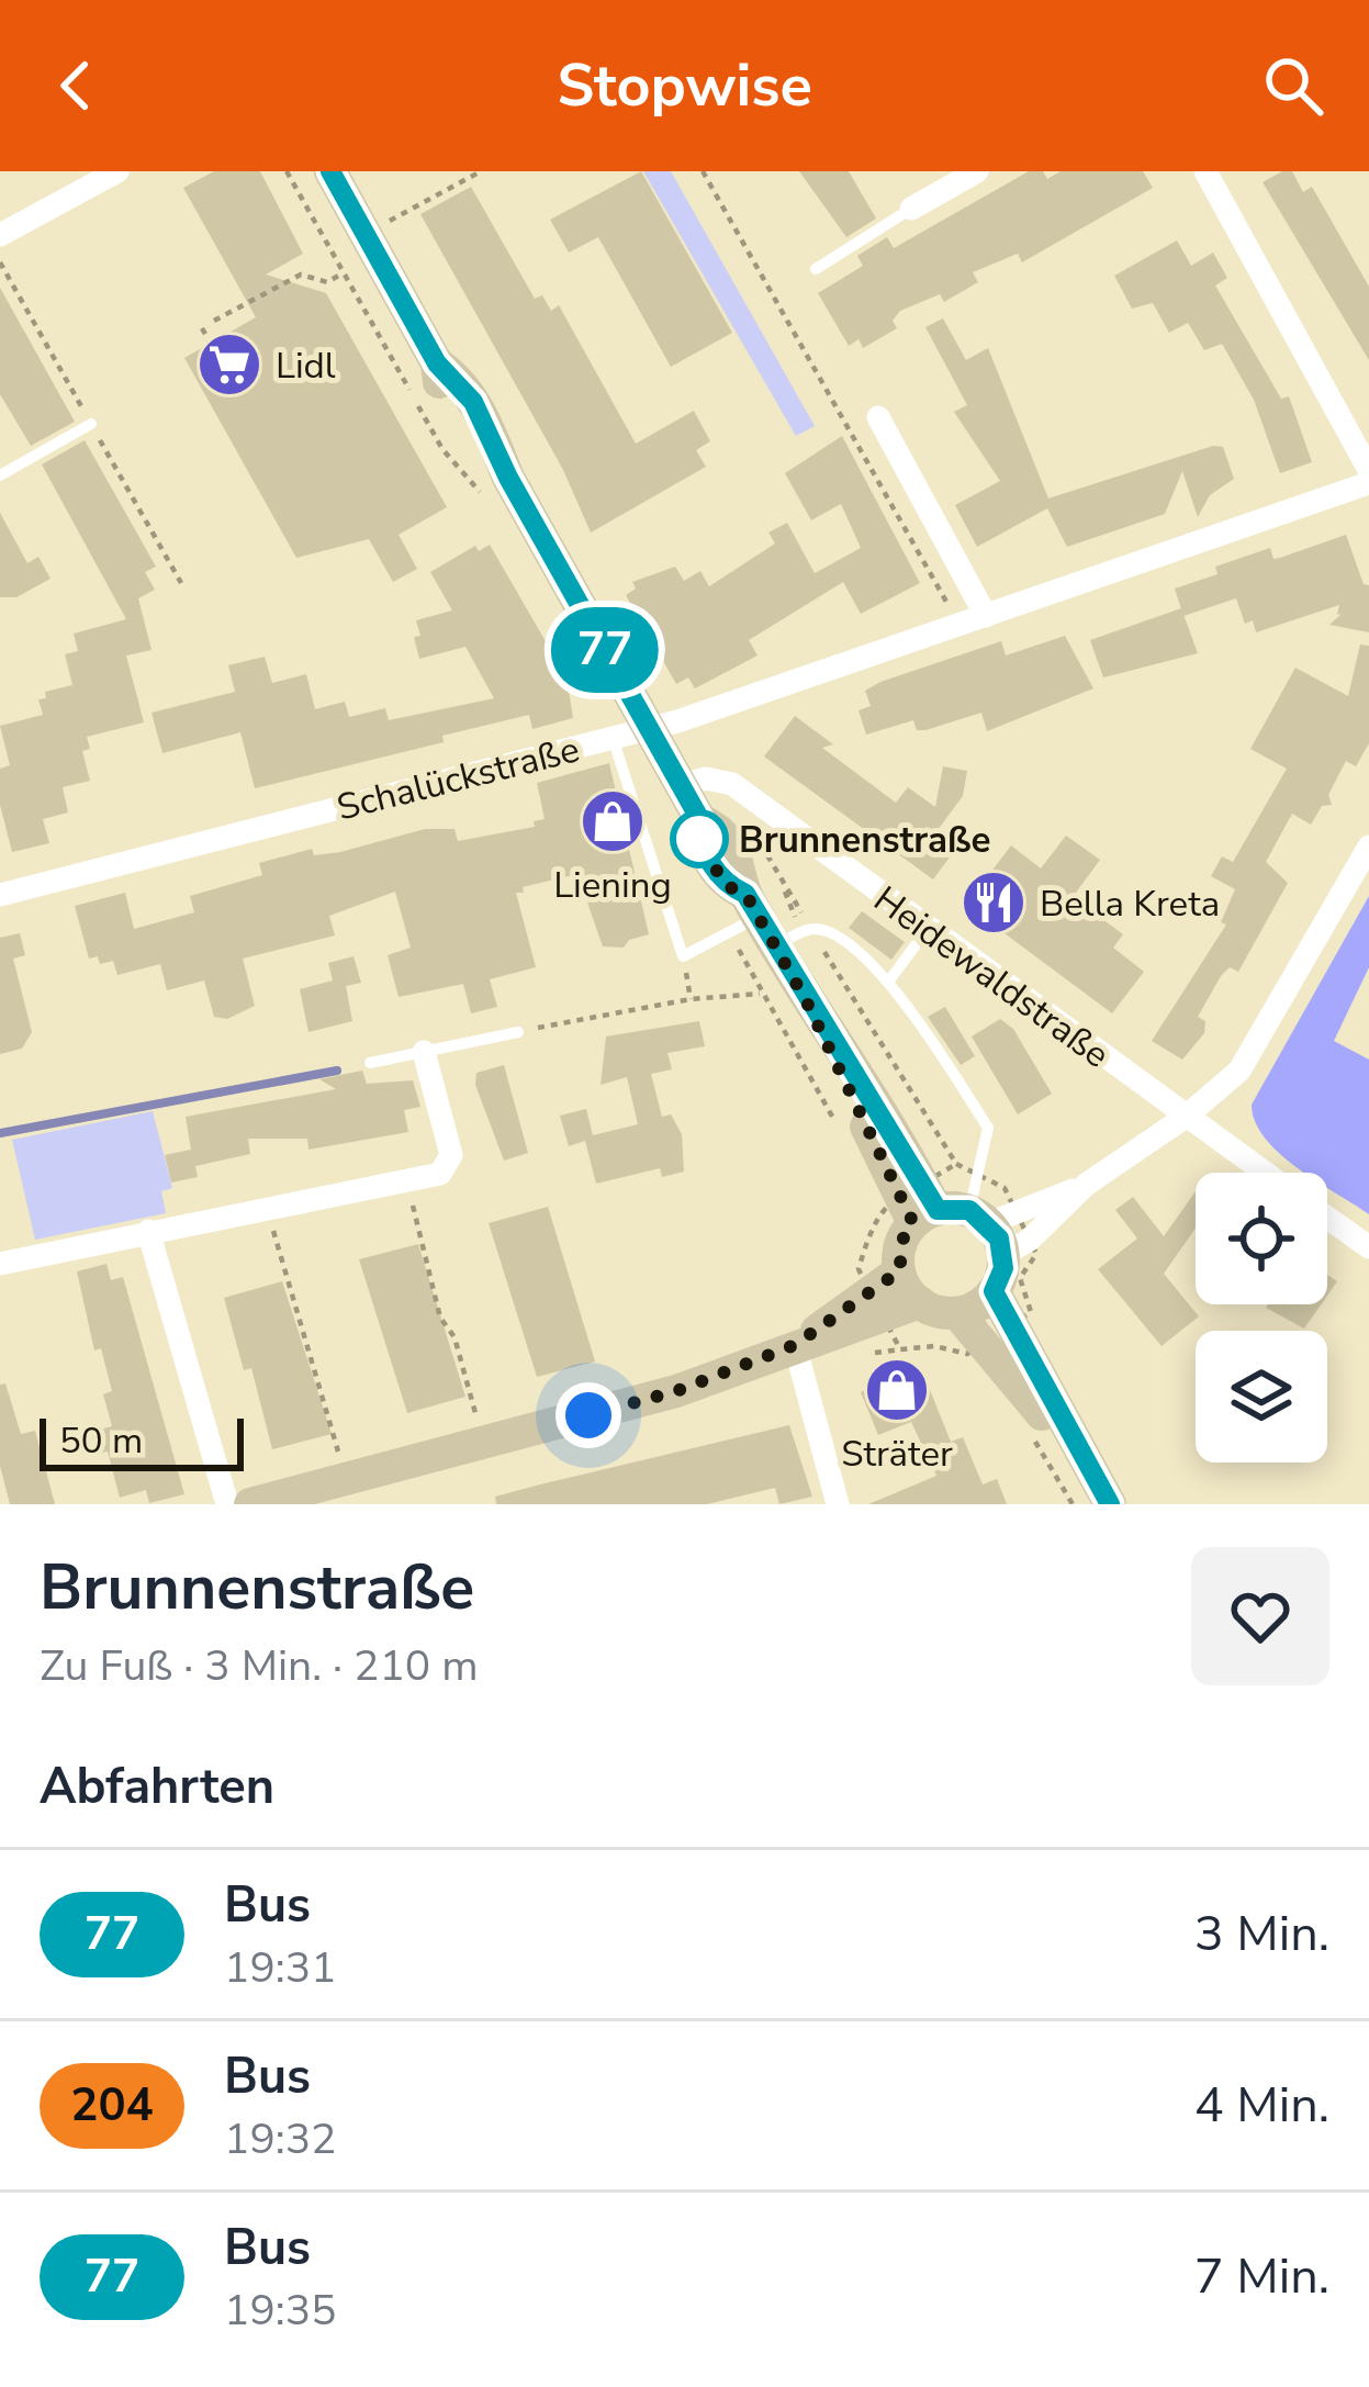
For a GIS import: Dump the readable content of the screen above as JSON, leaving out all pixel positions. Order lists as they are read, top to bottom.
{
  "streets": {
    "street": ["Schalückstraße", "Heidewaldstraße"]
  },
  "places": {
    "supermarket": ["Lidl"],
    "shop": ["Liening", "Sträter"],
    "other": ["Brunnenstraße"],
    "restaurant": ["Bella Kreta"]
  },
  "lines": ["bus line 77"],
  "scale_bar": "50 m",
  "page": {
    "header": "Stopwise",
    "on_map": "77",
    "scale": "50 m",
    "heading": [
      ["Brunnenstraße", "Zu Fuß · 3 Min. · 210 m"],
      "Abfahrten"
    ],
    "list": [
      {
        "mark": "77",
        "name": "Bus",
        "note": "19:31",
        "value": "3 Min."
      },
      {
        "mark": "204",
        "name": "Bus",
        "note": "19:32",
        "value": "4 Min."
      },
      {
        "mark": "77",
        "name": "Bus",
        "note": "19:35",
        "value": "7 Min."
      }
    ]
  }
}
